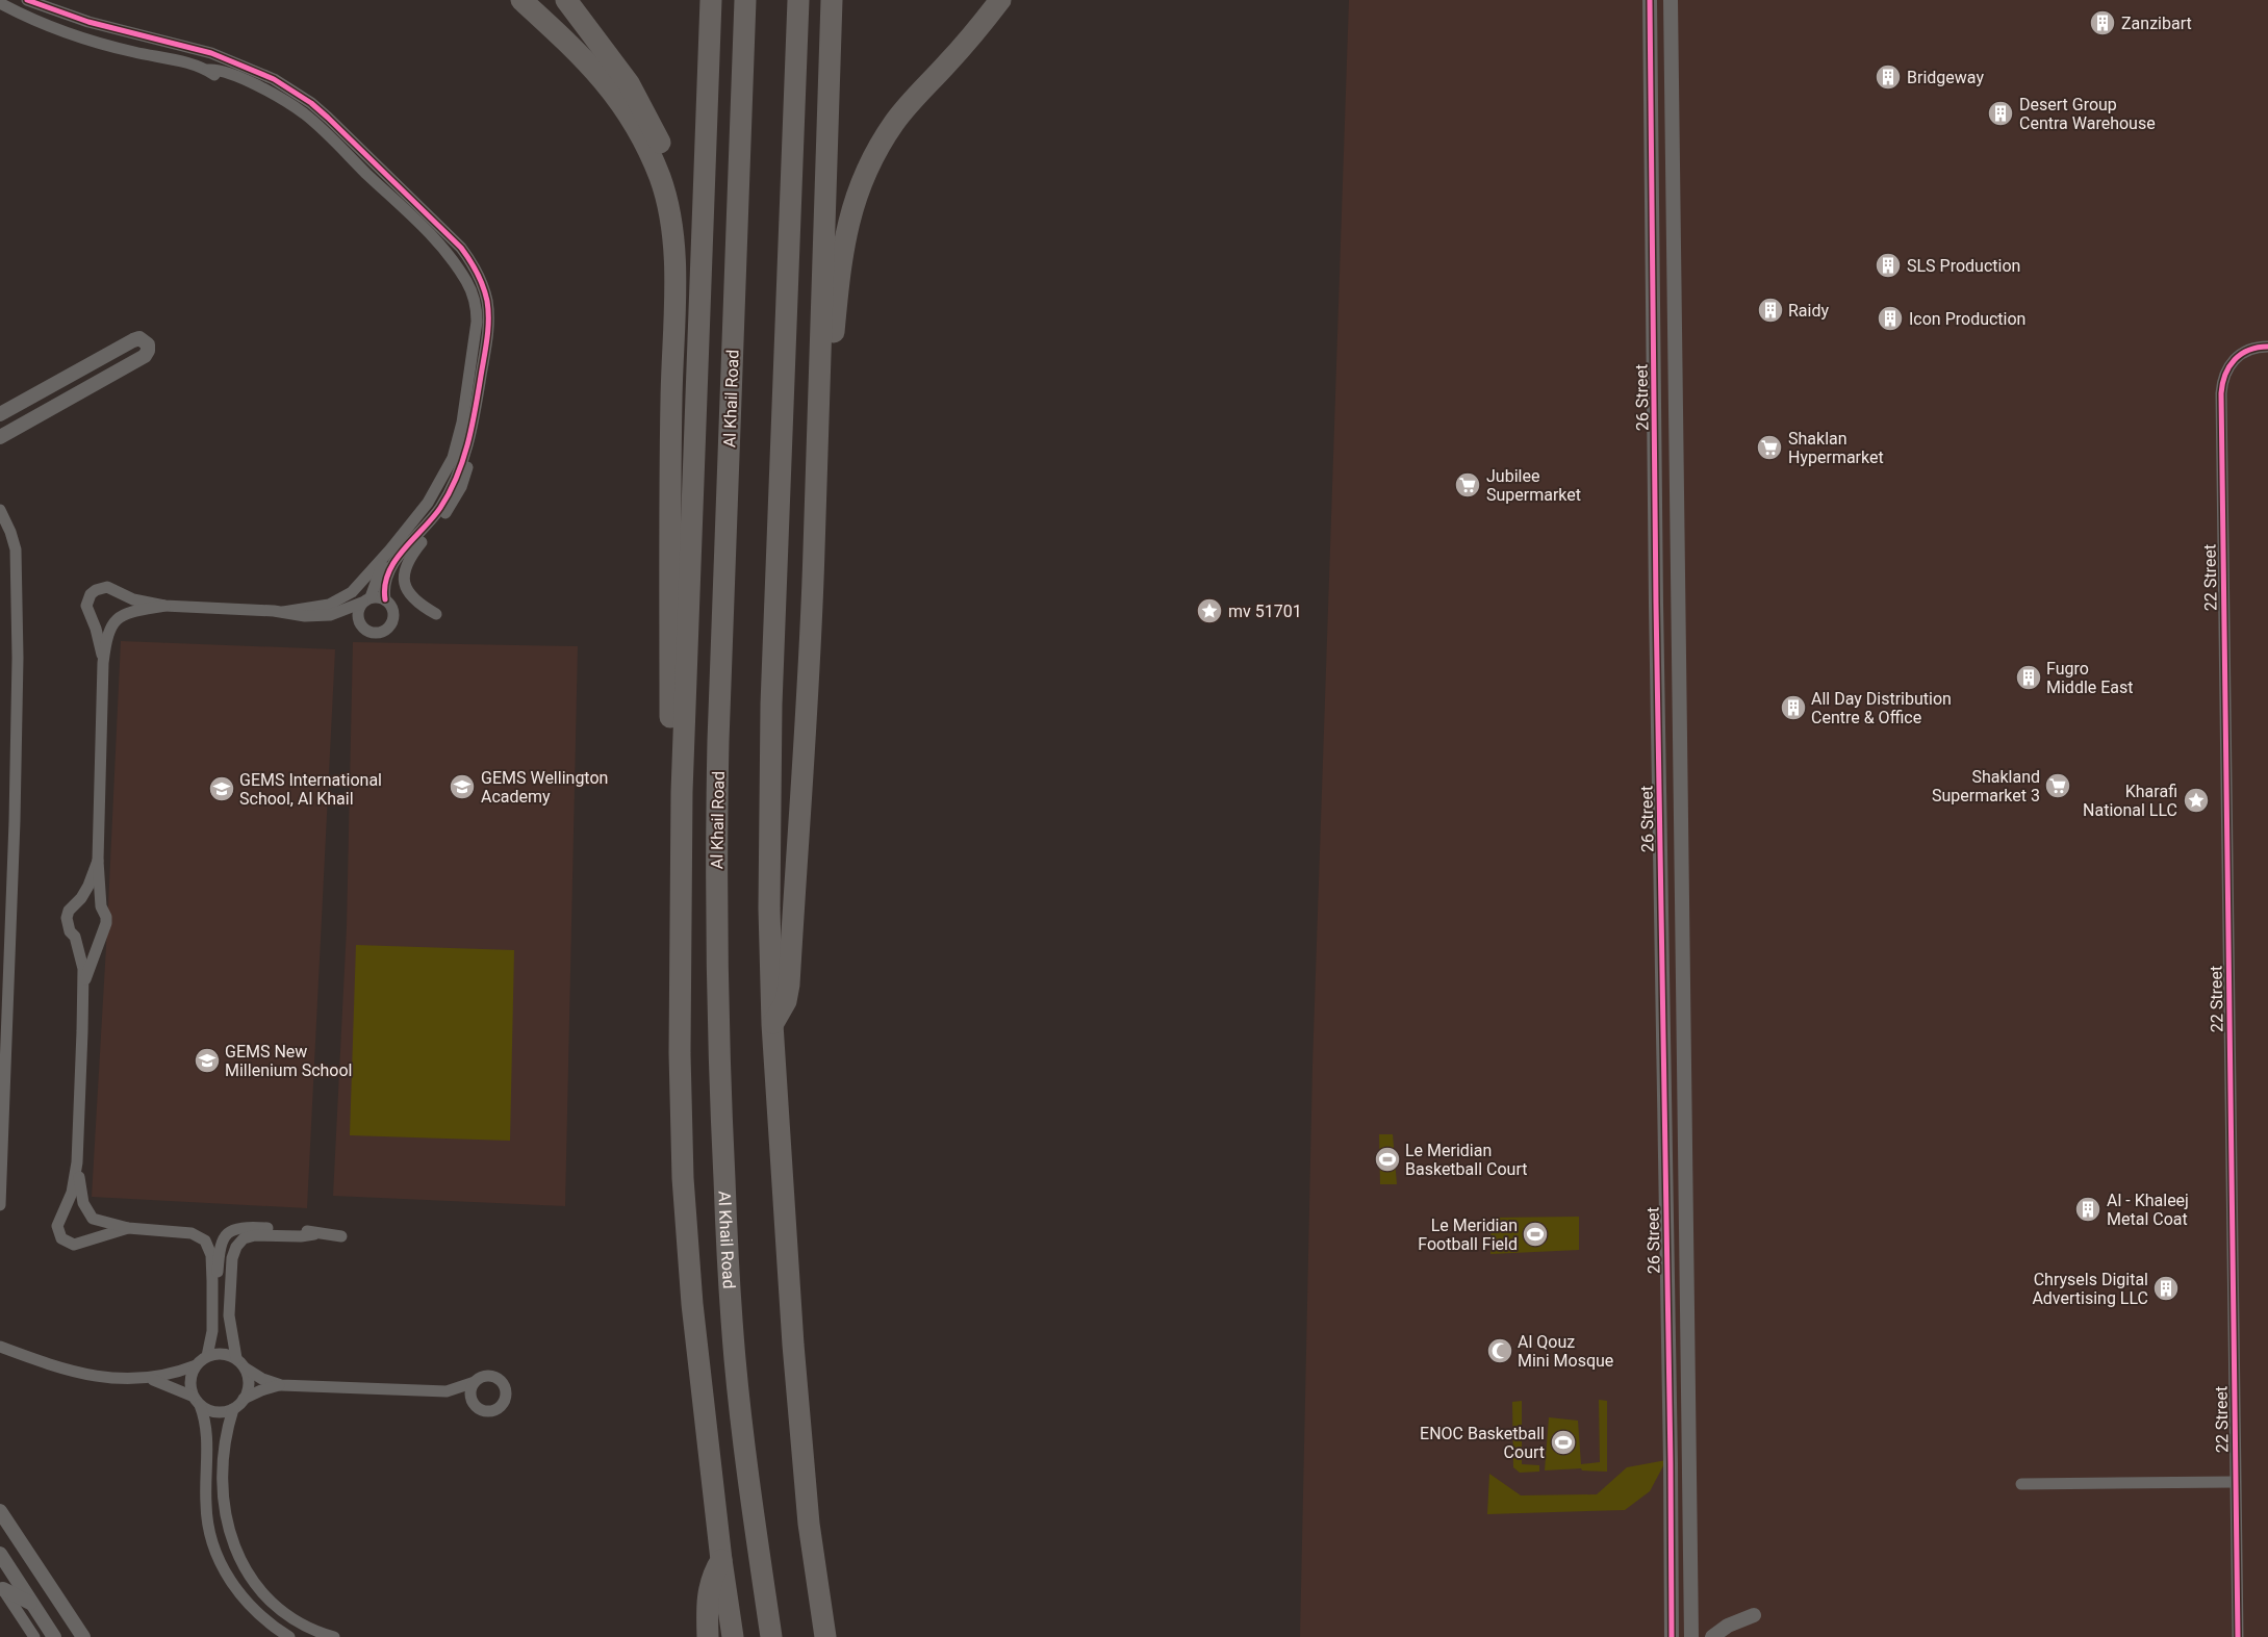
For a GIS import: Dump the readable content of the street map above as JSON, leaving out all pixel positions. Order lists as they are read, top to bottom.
{
  "streets": {
    "highway": ["Al Khail Road"],
    "street": ["26 Street", "22 Street"]
  },
  "places": {
    "building": [
      "Zanzibart",
      "Bridgeway",
      "Desert Group Centra Warehouse",
      "SLS Production",
      "Raidy",
      "Icon Production",
      "Fugro Middle East",
      "All Day Distribution Centre & Office",
      "Al - Khaleej Metal Coat",
      "Chrysels Digital Advertising LLC"
    ],
    "supermarket": ["Shaklan Hypermarket", "Jubilee Supermarket", "Shakland Supermarket 3"],
    "place": ["mv 51701", "Kharafi National LLC"],
    "school or university": ["GEMS Wellington Academy", "GEMS International School, Al Khail", "GEMS New Millenium School"],
    "sports": ["Le Meridian Basketball Court", "Le Meridian Football Field", "ENOC Basketball Court"],
    "mosque": ["Al Qouz Mini Mosque"]
  }
}
